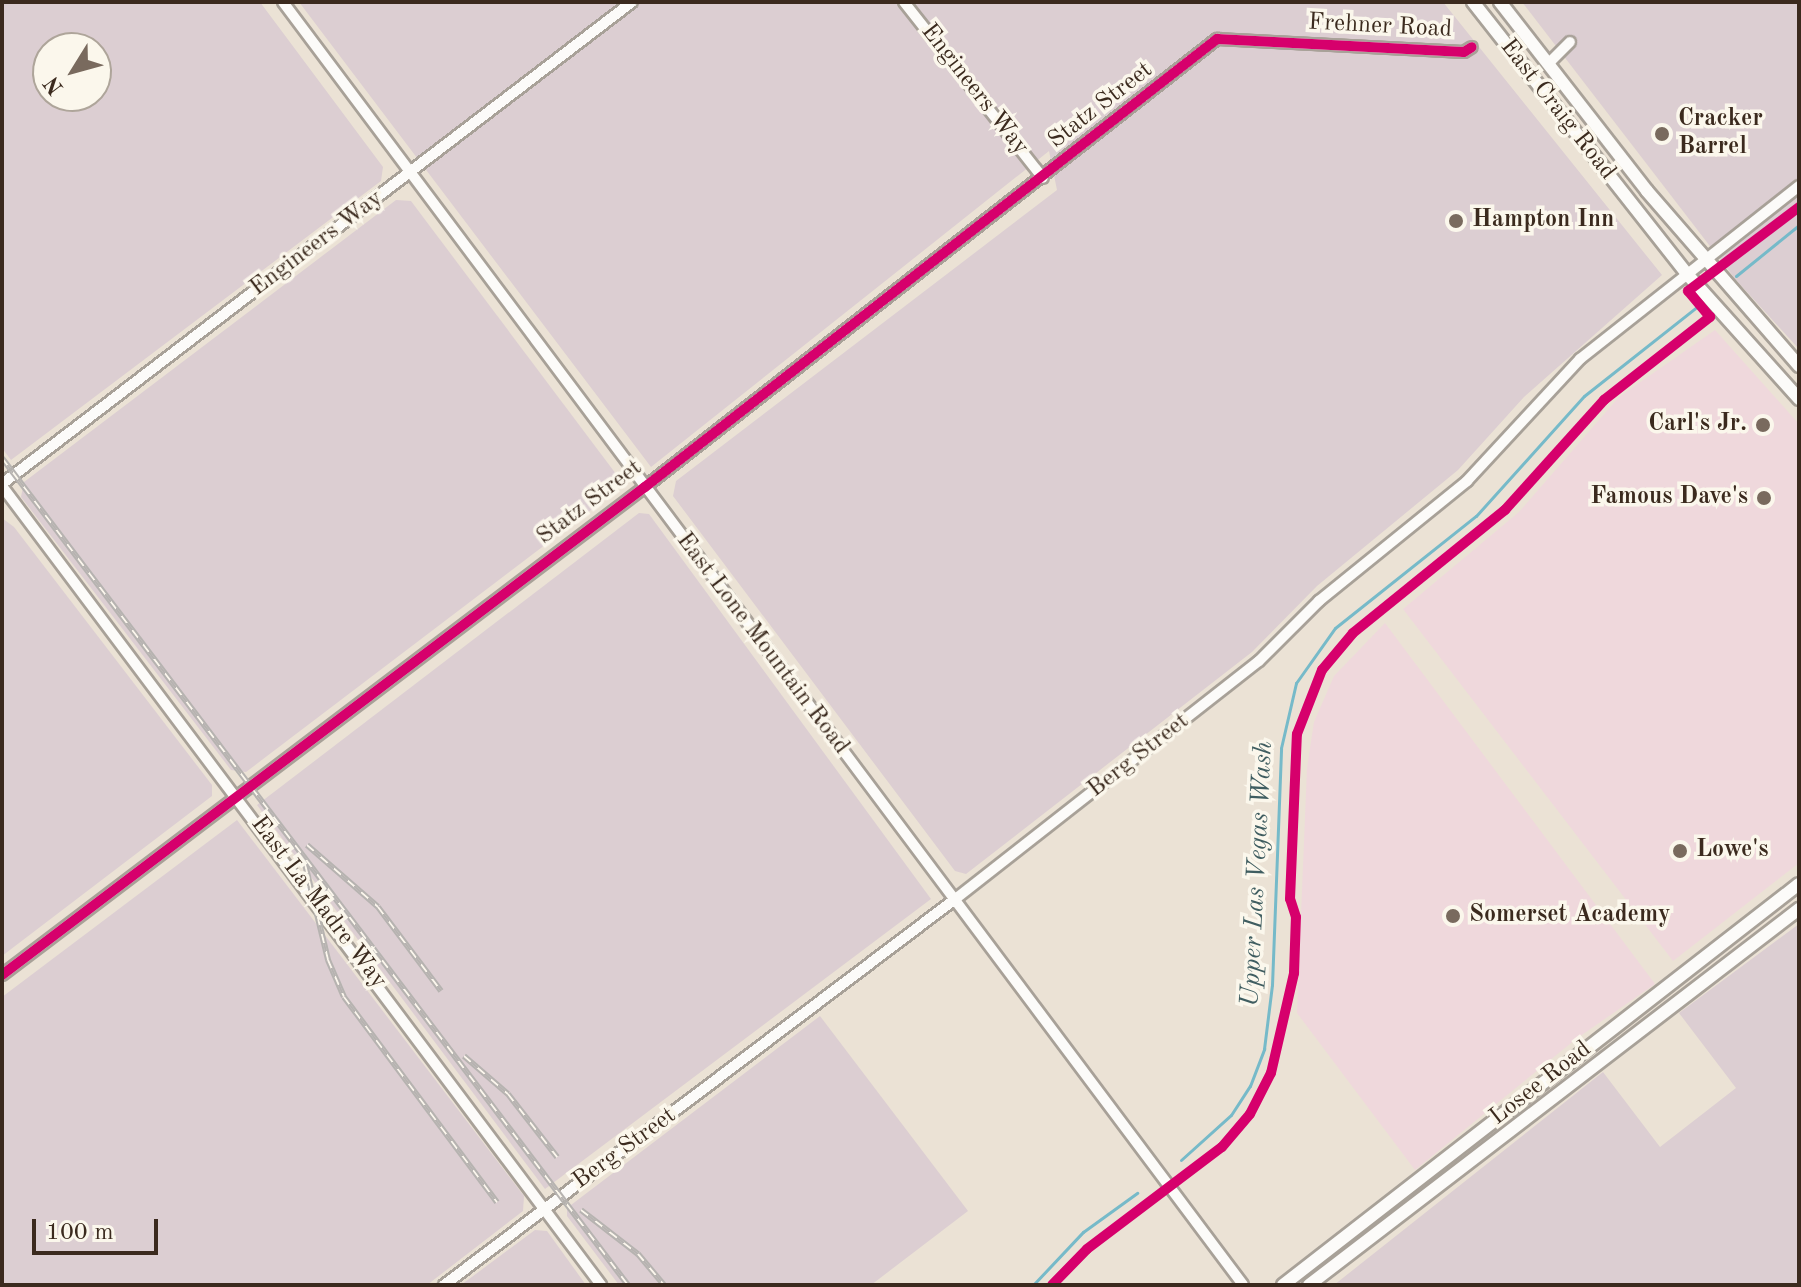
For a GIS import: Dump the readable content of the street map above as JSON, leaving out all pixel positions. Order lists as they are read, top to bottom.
{
  "streets": {
    "main road": ["East Craig Road", "Losee Road"],
    "street": [
      "Frehner Road",
      "Engineers Way",
      "Statz Street",
      "East Lone Mountain Road",
      "Berg Street",
      "East La Madre Way"
    ]
  },
  "crossings": [
    ["Frehner Road", "Statz Street"],
    ["Engineers Way", "Statz Street"],
    ["Engineers Way", "East Lone Mountain Road"],
    ["Engineers Way", "East La Madre Way"],
    ["Statz Street", "East Lone Mountain Road"],
    ["Statz Street", "East La Madre Way"],
    ["East Craig Road", "Berg Street"],
    ["East Lone Mountain Road", "Berg Street"],
    ["Berg Street", "East La Madre Way"]
  ],
  "water": ["Upper Las Vegas Wash"],
  "places": [
    "Cracker Barrel",
    "Hampton Inn",
    "Carl's Jr.",
    "Famous Dave's",
    "Lowe's",
    "Somerset Academy"
  ],
  "scale_bar": "100 m",
  "north": "bottom left"
}
